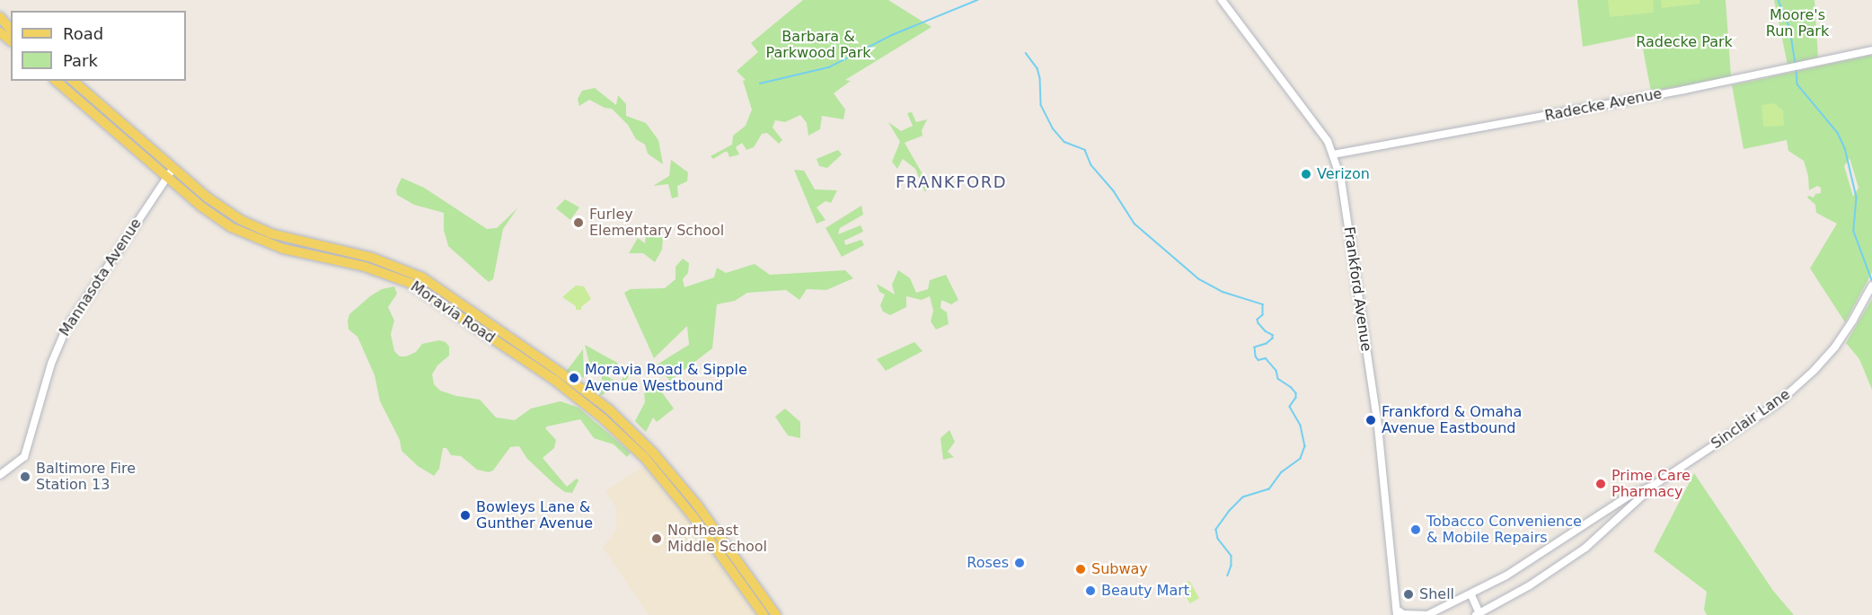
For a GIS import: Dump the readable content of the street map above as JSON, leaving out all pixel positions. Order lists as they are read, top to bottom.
{
  "streets": {
    "main road": ["Moravia Road"],
    "street": [
      "Radecke Avenue",
      "Mannasota Avenue",
      "Frankford Avenue",
      "Sinclair Lane"
    ]
  },
  "crossings": [
    ["Radecke Avenue", "Frankford Avenue"],
    ["Mannasota Avenue", "Moravia Road"]
  ],
  "districts": ["FRANKFORD"],
  "parks": ["Moore's Run Park", "Barbara & Parkwood Park", "Radecke Park"],
  "places": [
    "Verizon",
    "Furley Elementary School",
    "Moravia Road & Sipple Avenue Westbound",
    "Frankford & Omaha Avenue Eastbound",
    "Baltimore Fire Station 13",
    "Prime Care Pharmacy",
    "Bowleys Lane & Gunther Avenue",
    "Tobacco Convenience & Mobile Repairs",
    "Northeast Middle School",
    "Roses",
    "Subway",
    "Beauty Mart",
    "Shell"
  ],
  "legend": ["Road", "Park"]
}
